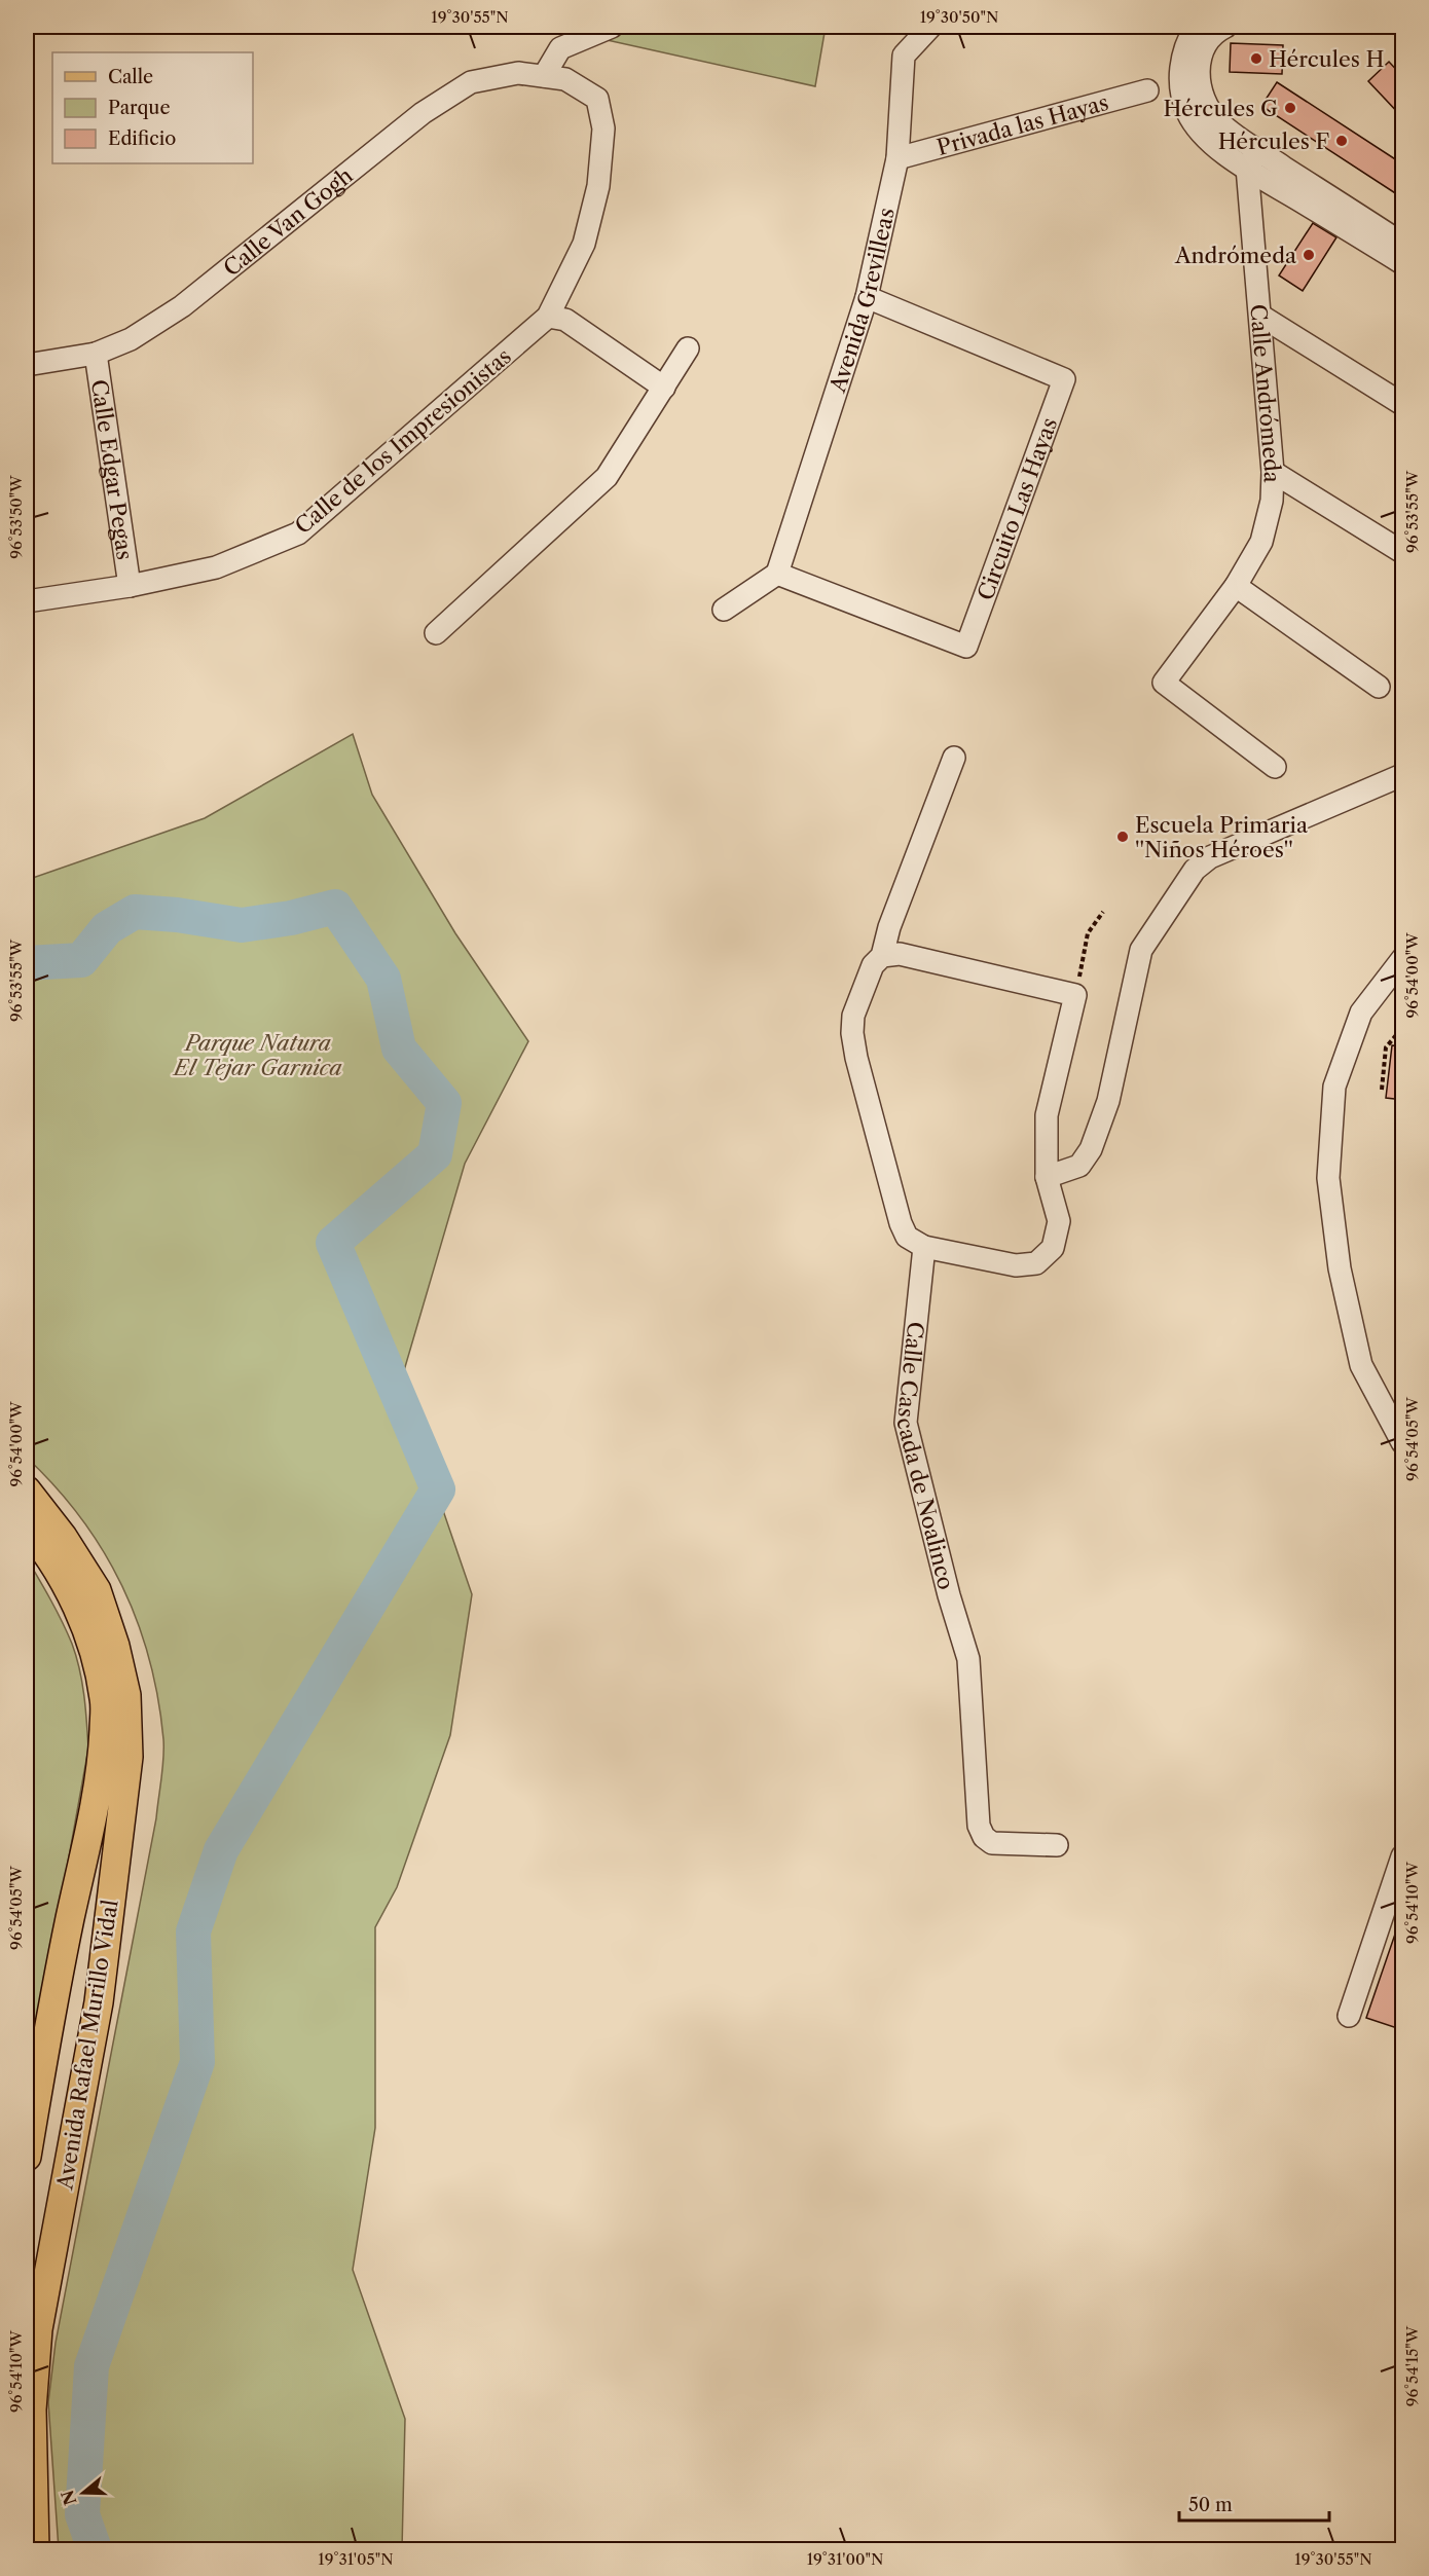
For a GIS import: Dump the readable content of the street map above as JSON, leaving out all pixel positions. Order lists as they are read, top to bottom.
{
  "streets": {
    "main road": ["Avenida Rafael Murillo Vidal"],
    "street": [
      "Privada las Hayas",
      "Calle Van Gogh",
      "Avenida Grevilleas",
      "Calle Andrómeda",
      "Calle de los Impresionistas",
      "Calle Edgar Pegas",
      "Circuito Las Hayas",
      "Calle Cascada de Noalinco"
    ]
  },
  "crossings": [
    ["Privada las Hayas", "Avenida Grevilleas"],
    ["Calle Van Gogh", "Calle de los Impresionistas"],
    ["Calle Van Gogh", "Calle Edgar Pegas"],
    ["Avenida Grevilleas", "Circuito Las Hayas"],
    ["Calle de los Impresionistas", "Calle Edgar Pegas"]
  ],
  "parks": ["Parque Natura El Tejar Garnica"],
  "places": [
    "Hércules H",
    "Hércules G",
    "Hércules F",
    "Andrómeda",
    "Escuela Primaria ''Niños Héroes''"
  ],
  "legend": ["Calle", "Parque", "Edificio"],
  "scale_bar": "50 m",
  "north": "left",
  "coordinates": [
    "19°30'55\"N",
    "19°30'50\"N",
    "96°53'55\"W",
    "96°53'50\"W",
    "96°54'00\"W",
    "96°54'05\"W",
    "96°54'10\"W",
    "96°54'15\"W",
    "19°31'05\"N",
    "19°31'00\"N"
  ]
}
